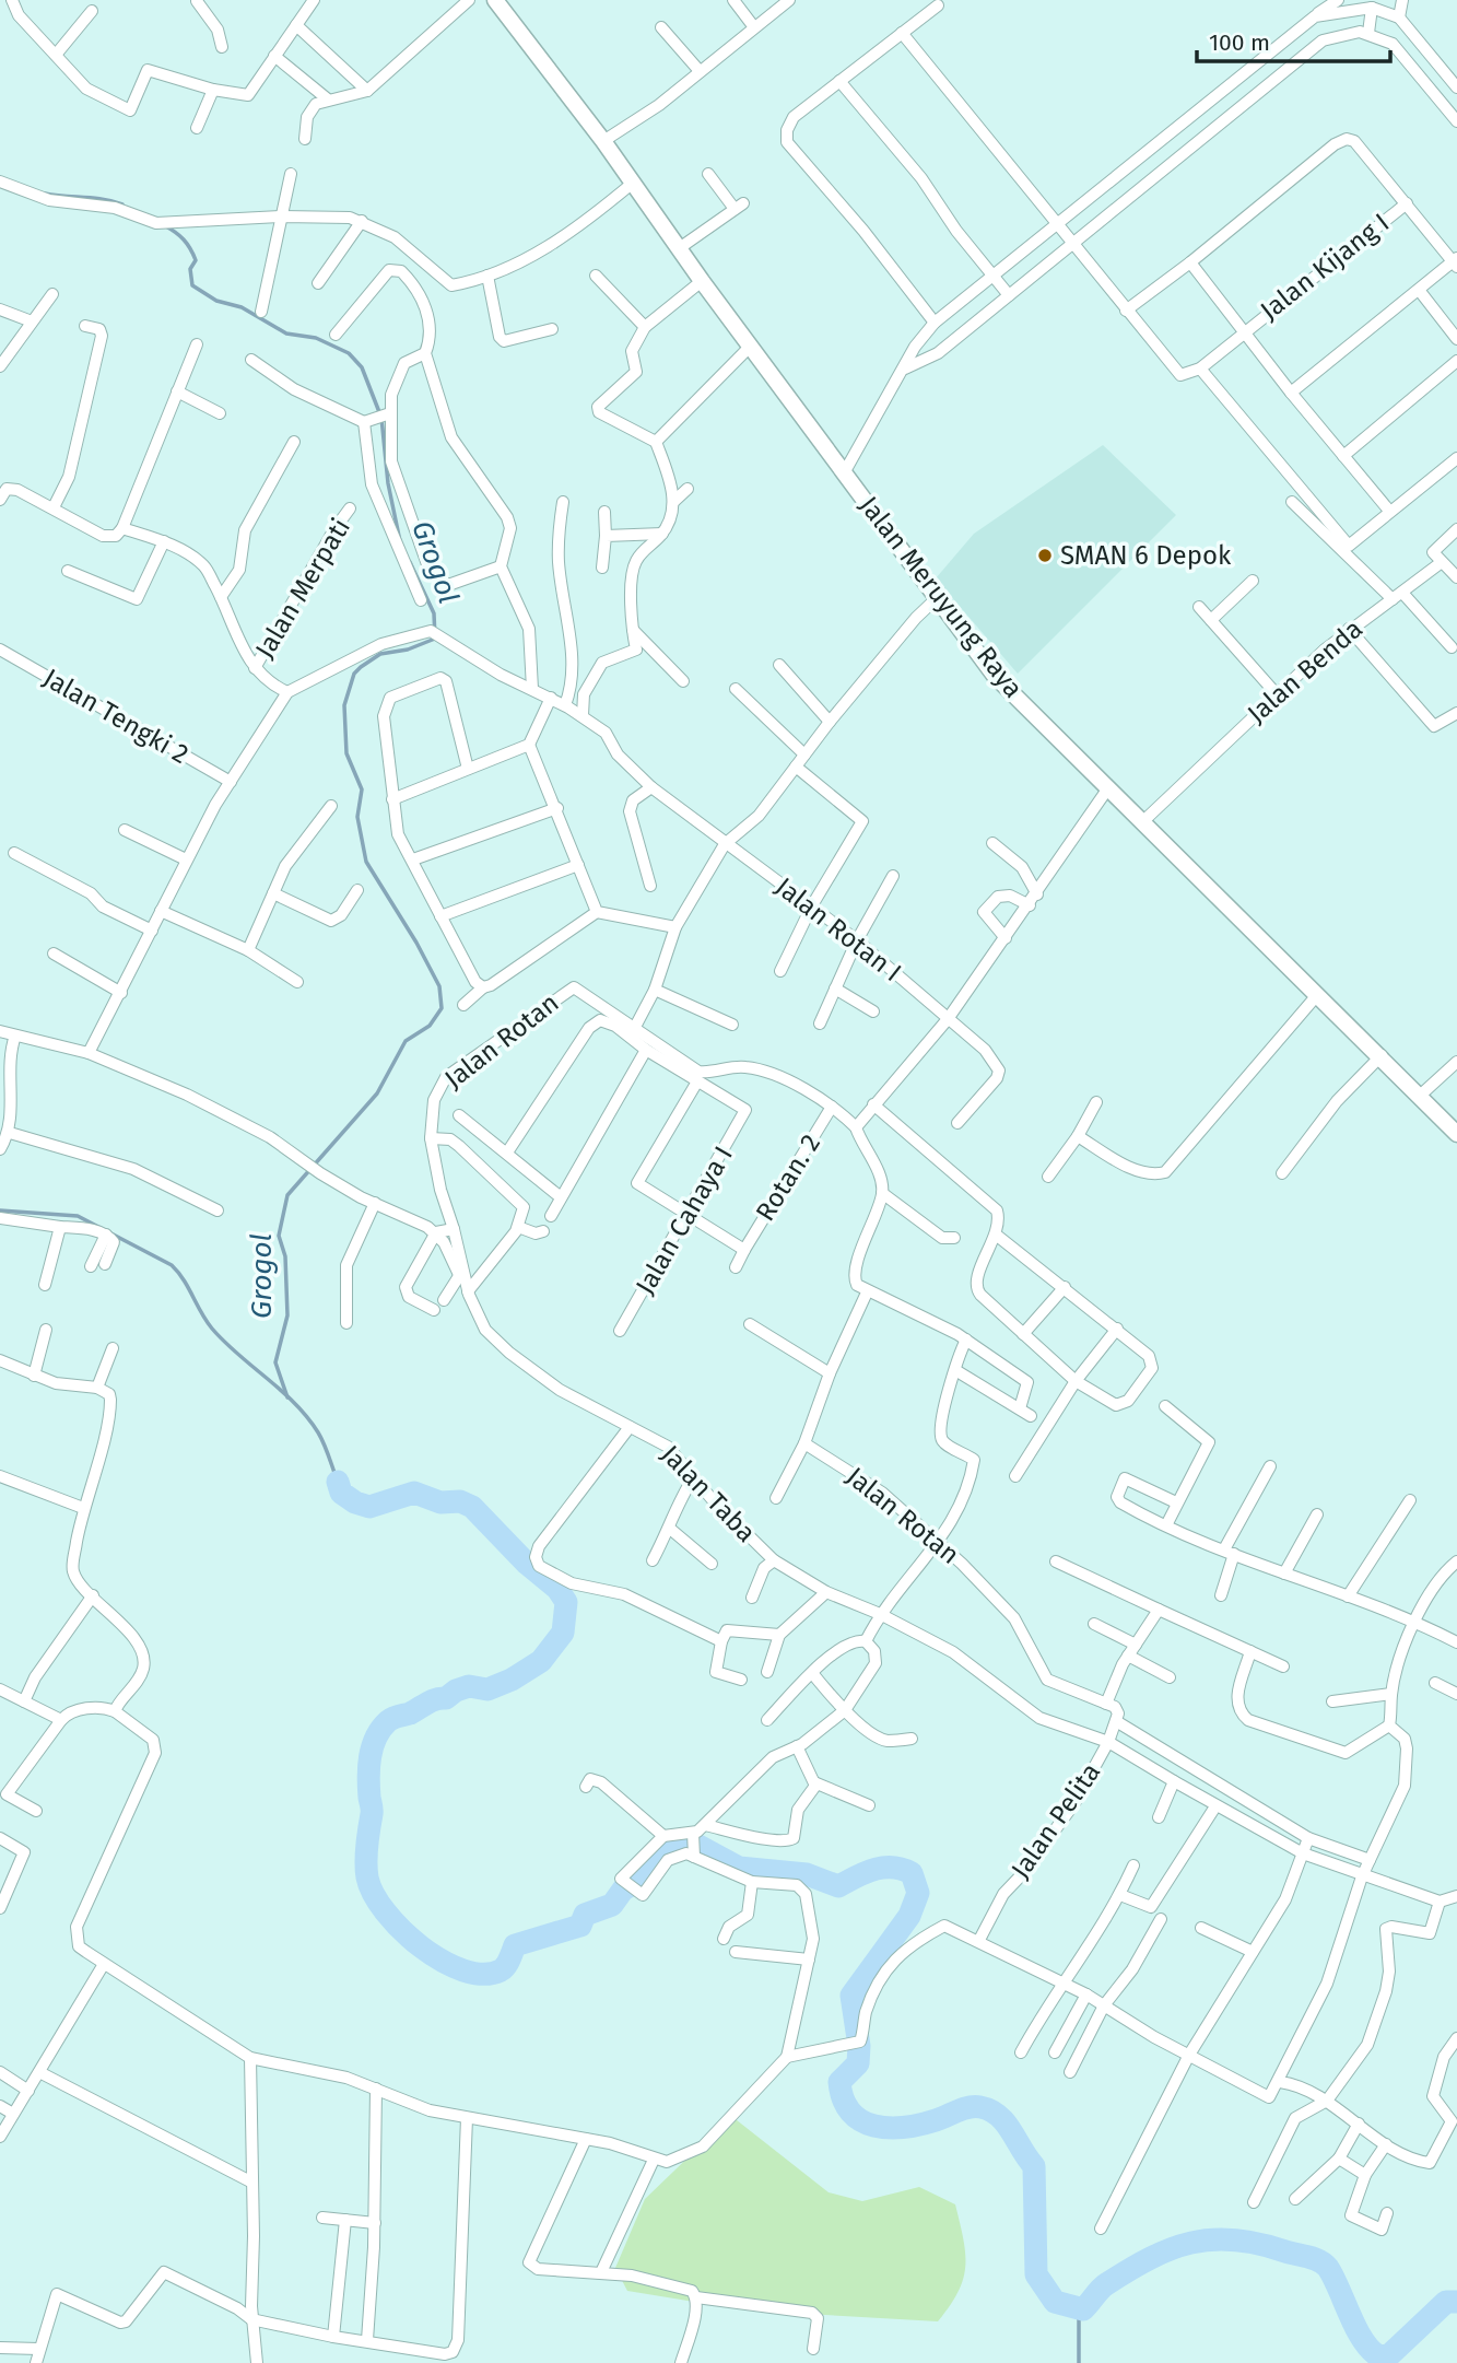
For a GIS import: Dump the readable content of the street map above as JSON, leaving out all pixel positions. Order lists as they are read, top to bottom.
{
  "streets": {
    "main road": ["Jalan Meruyung Raya"],
    "street": [
      "Jalan Kijang I",
      "Jalan Merpati",
      "Jalan Benda",
      "Jalan Tengki 2",
      "Jalan Rotan I",
      "Jalan Rotan",
      "Rotan. 2",
      "Jalan Cahaya I",
      "Jalan Taba",
      "Jalan Pelita"
    ]
  },
  "crossings": [
    ["Jalan Meruyung Raya", "Jalan Benda"],
    ["Jalan Rotan", "Rotan. 2"],
    ["Jalan Rotan", "Jalan Taba"],
    ["Rotan. 2", "Jalan Cahaya I"],
    ["Jalan Taba", "Jalan Pelita"]
  ],
  "water": ["Grogol"],
  "places": ["SMAN 6 Depok"],
  "scale_bar": "100 m"
}
